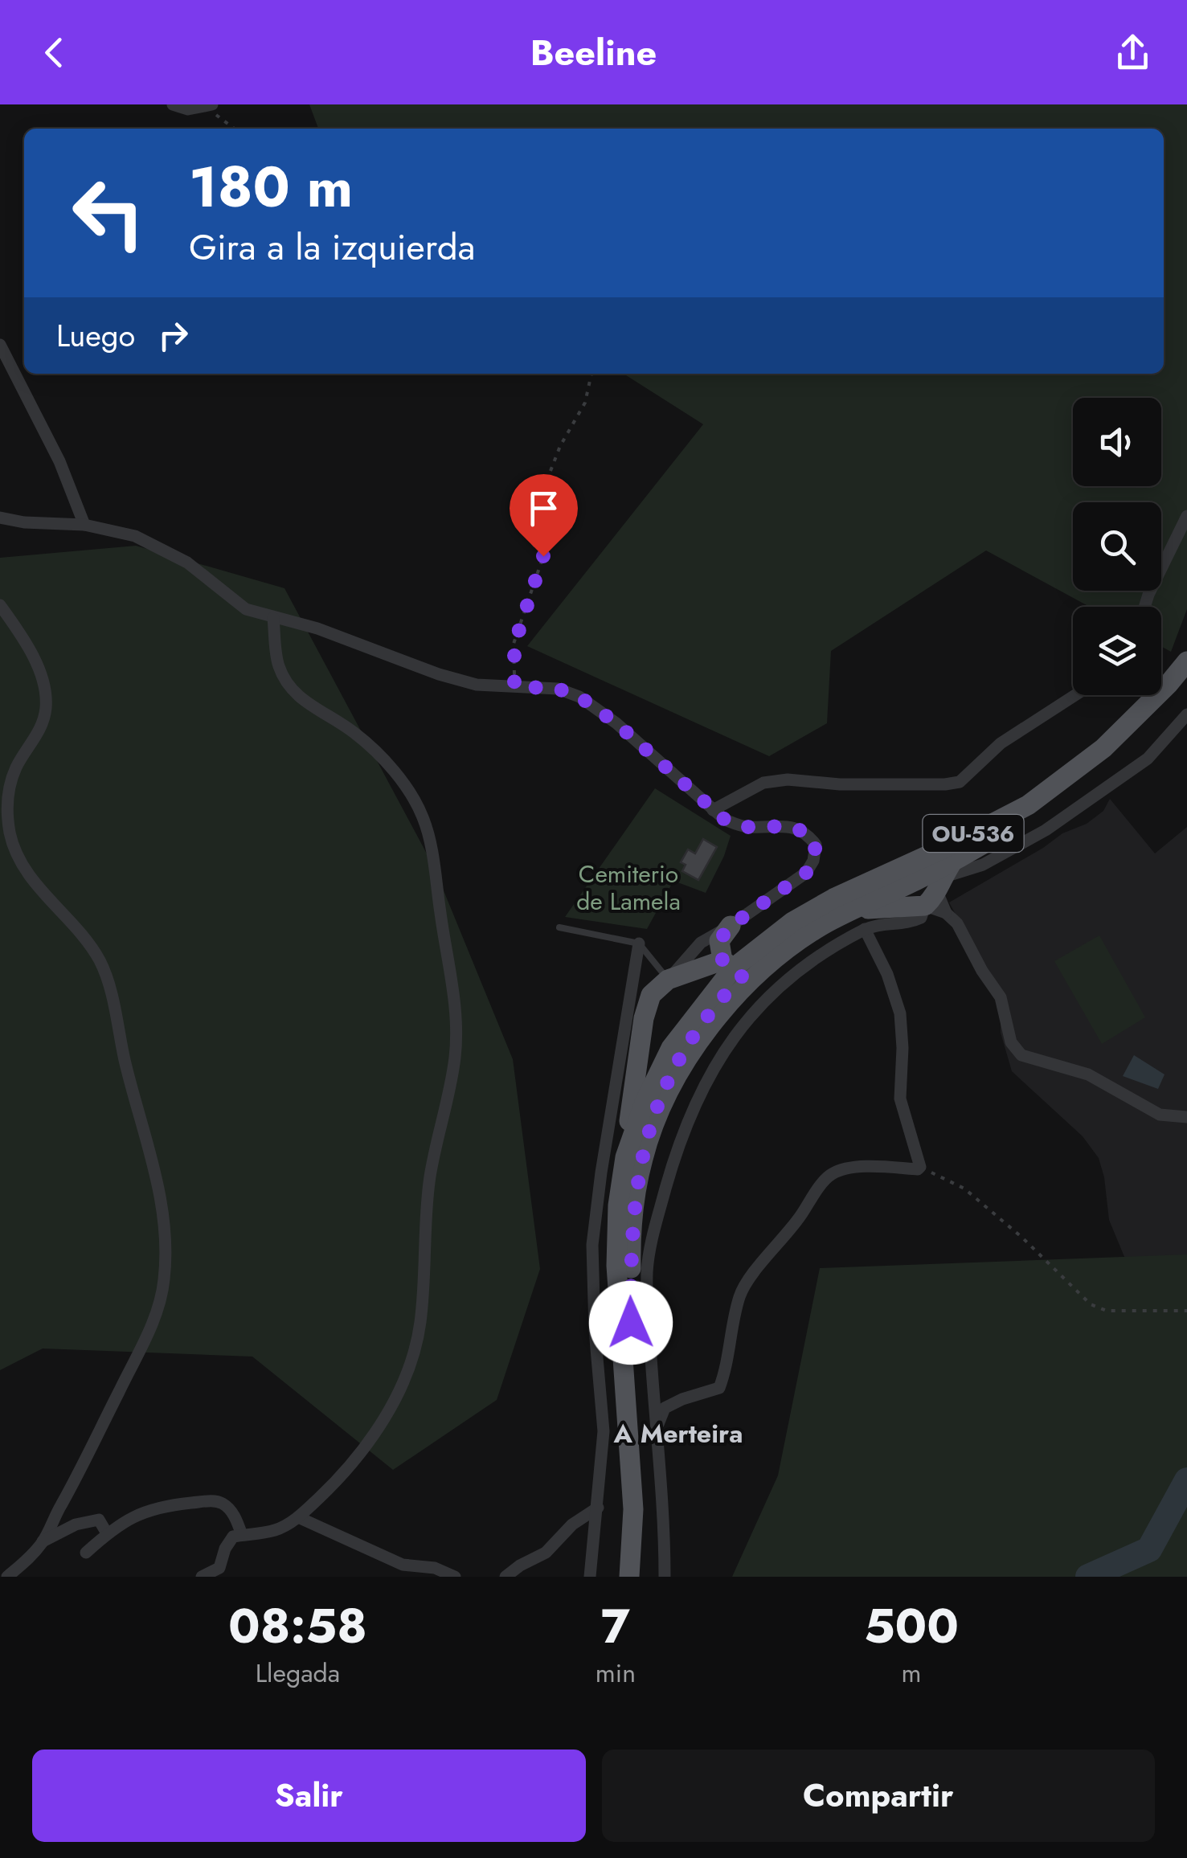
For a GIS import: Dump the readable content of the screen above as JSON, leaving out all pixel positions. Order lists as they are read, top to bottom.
{
  "streets": {
    "main road": ["OU-536"]
  },
  "districts": ["A Merteira"],
  "parks": ["Cemiterio de Lamela"],
  "page": {
    "header": "Beeline",
    "turn": ["180 m", "Gira a la izquierda"],
    "then": "Luego",
    "eta": [
      "08:58",
      "Llegada",
      "7",
      "min",
      "500",
      "m"
    ],
    "buttons": ["Salir", "Compartir"]
  }
}
